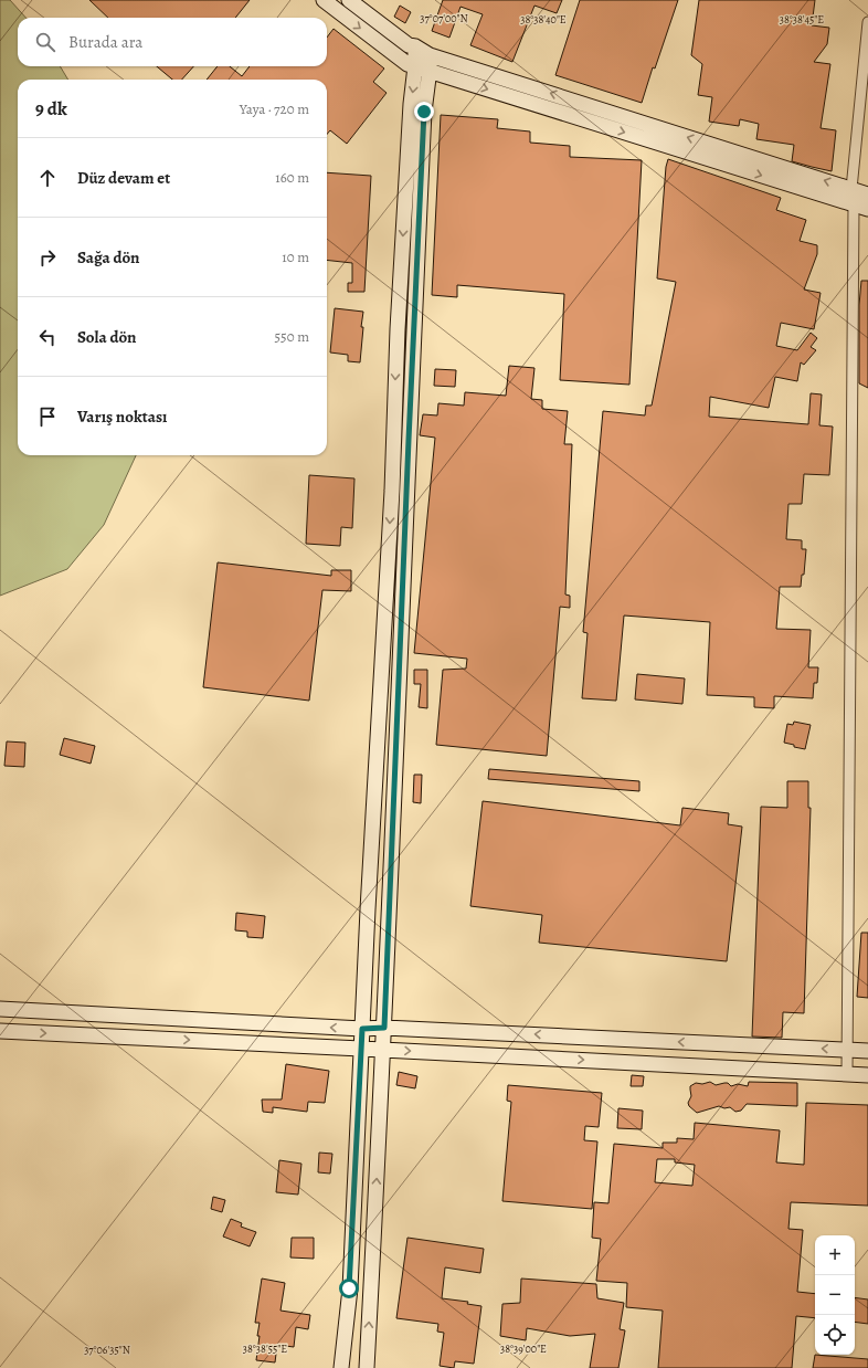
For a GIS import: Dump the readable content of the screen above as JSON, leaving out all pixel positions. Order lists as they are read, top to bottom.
{
  "page": {
    "search": "Burada ara",
    "heading": ["9 dk", "Yaya · 720 m"],
    "list": [
      ["Düz devam et", "160 m"],
      ["Sağa dön", "10 m"],
      ["Sola dön", "550 m"],
      "Varış noktası"
    ],
    "map_buttons": ["+", "−"]
  },
  "coordinates": [
    "37°07'00\"N",
    "38°38'40\"E",
    "38°38'45\"E",
    "38°38'55\"E",
    "38°39'00\"E",
    "37°06'35\"N"
  ]
}
